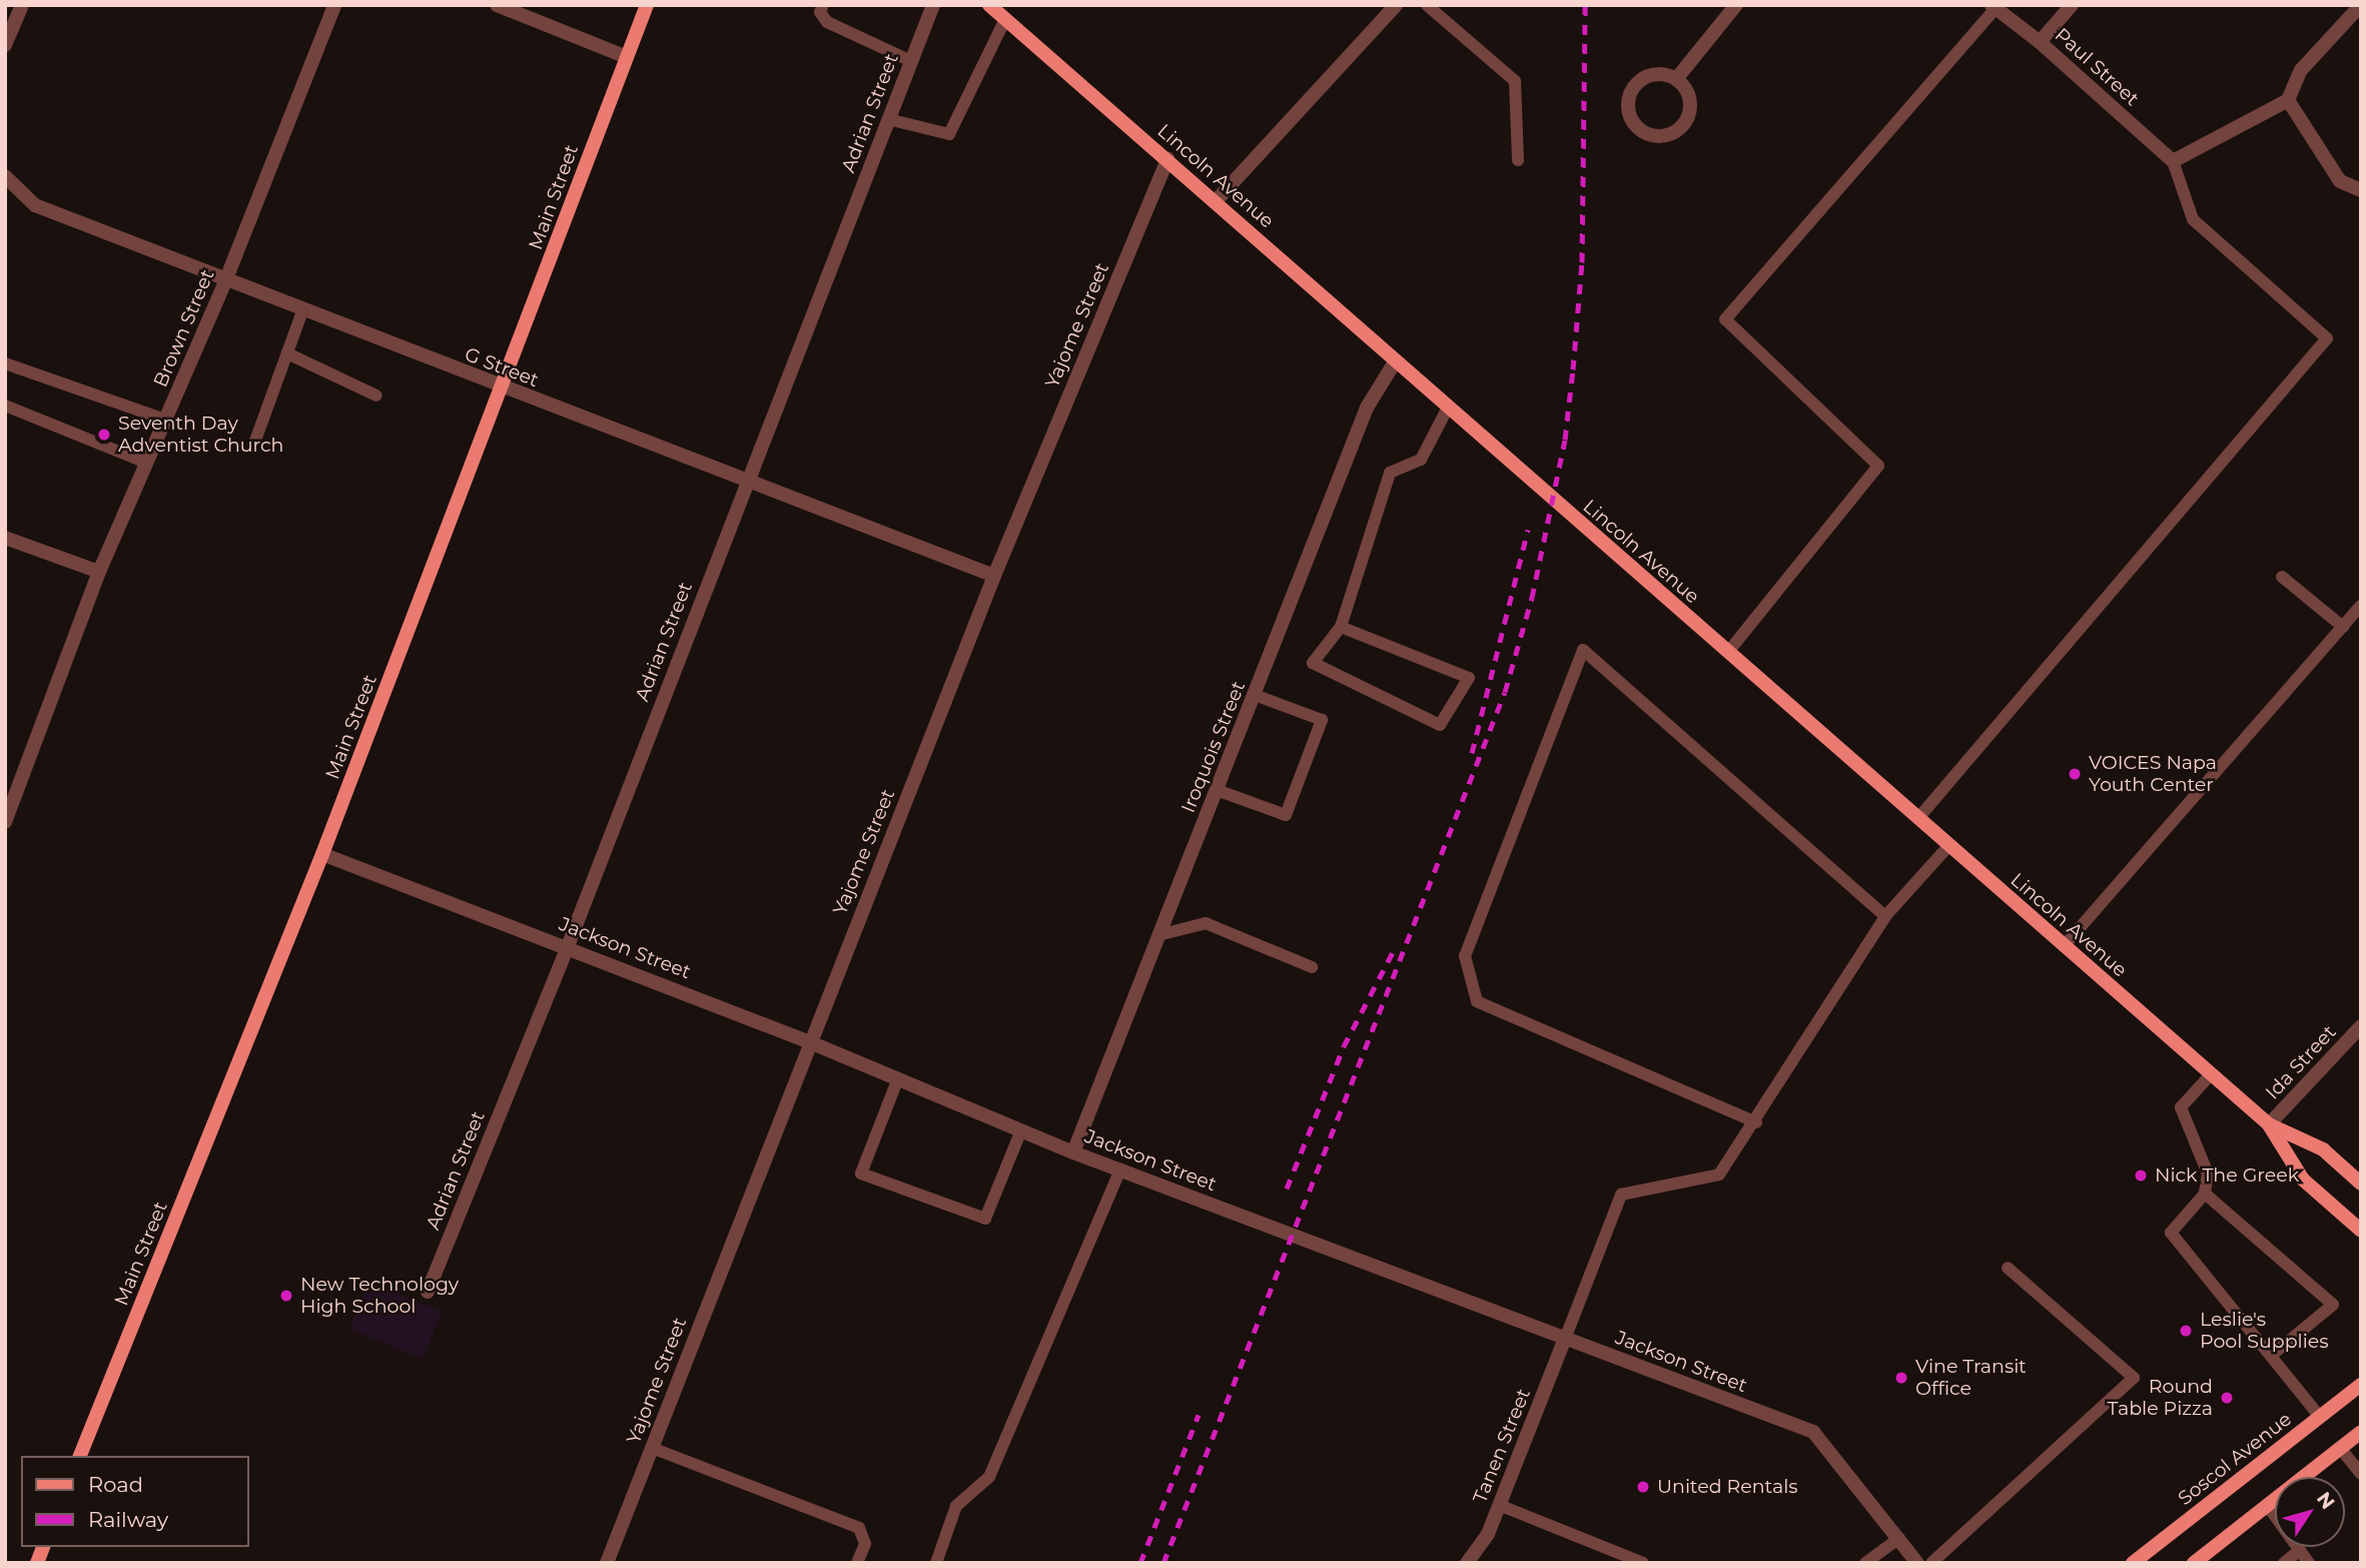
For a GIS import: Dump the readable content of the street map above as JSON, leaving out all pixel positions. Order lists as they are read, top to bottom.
{
  "streets": {
    "main road": ["Lincoln Avenue", "Main Street", "Soscol Avenue"],
    "street": [
      "Paul Street",
      "Adrian Street",
      "Yajome Street",
      "Brown Street",
      "G Street",
      "Iroquois Street",
      "Jackson Street",
      "Ida Street",
      "Tanen Street"
    ]
  },
  "crossings": [
    ["Adrian Street", "G Street"],
    ["Adrian Street", "Jackson Street"],
    ["Lincoln Avenue", "Yajome Street"],
    ["Lincoln Avenue", "Iroquois Street"],
    ["Lincoln Avenue", "Ida Street"],
    ["Main Street", "G Street"],
    ["Main Street", "Jackson Street"],
    ["Yajome Street", "G Street"],
    ["Yajome Street", "Jackson Street"],
    ["Brown Street", "G Street"],
    ["Iroquois Street", "Jackson Street"],
    ["Jackson Street", "Tanen Street"]
  ],
  "places": [
    "Seventh Day Adventist Church",
    "VOICES Napa Youth Center",
    "Nick The Greek",
    "New Technology High School",
    "Leslie's Pool Supplies",
    "Vine Transit Office",
    "Round Table Pizza",
    "United Rentals"
  ],
  "legend": ["Road", "Railway"],
  "north": "top right"
}
